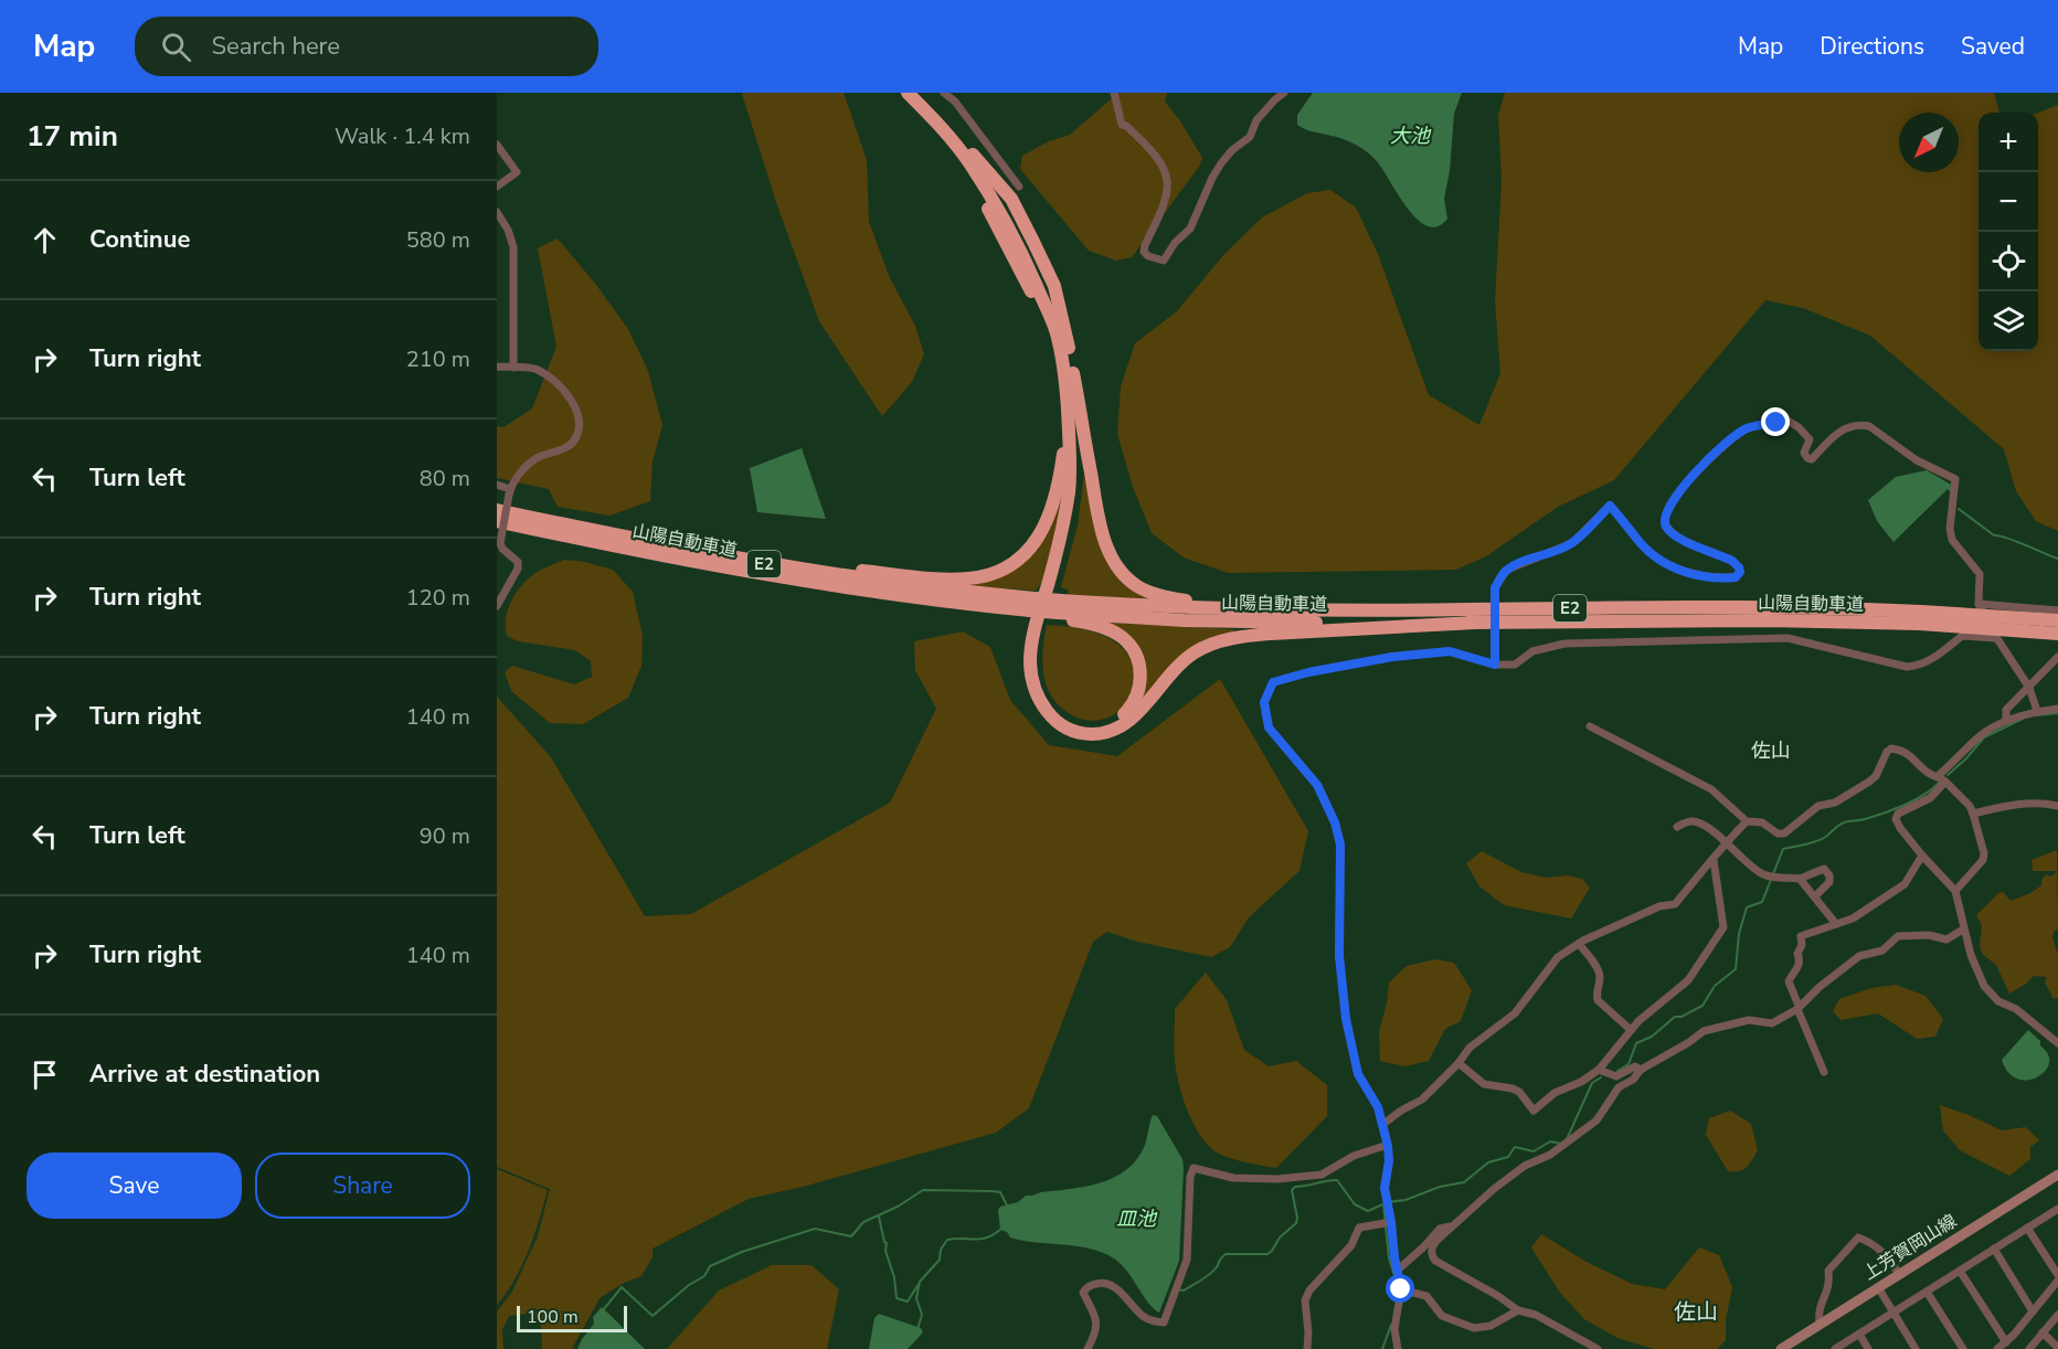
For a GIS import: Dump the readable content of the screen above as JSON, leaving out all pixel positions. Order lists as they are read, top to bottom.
{
  "streets": {
    "highway": ["山陽自動車道", "E2"],
    "main road": ["上芳賀岡山線"]
  },
  "districts": ["佐山", "佐山"],
  "water": ["大池", "皿池"],
  "scale_bar": "100 m",
  "north": "bottom left",
  "page": {
    "header": "Map",
    "search": "Search here",
    "nav": ["Map", "Directions", "Saved"],
    "heading": ["17 min", "Walk · 1.4 km"],
    "map_buttons": ["+", "−"],
    "list": [
      ["Continue", "580 m"],
      ["Turn right", "210 m"],
      ["Turn left", "80 m"],
      ["Turn right", "120 m"],
      ["Turn right", "140 m"],
      ["Turn left", "90 m"],
      ["Turn right", "140 m"],
      "Arrive at destination"
    ],
    "buttons": ["Save", "Share"],
    "scale": "100 m"
  }
}
